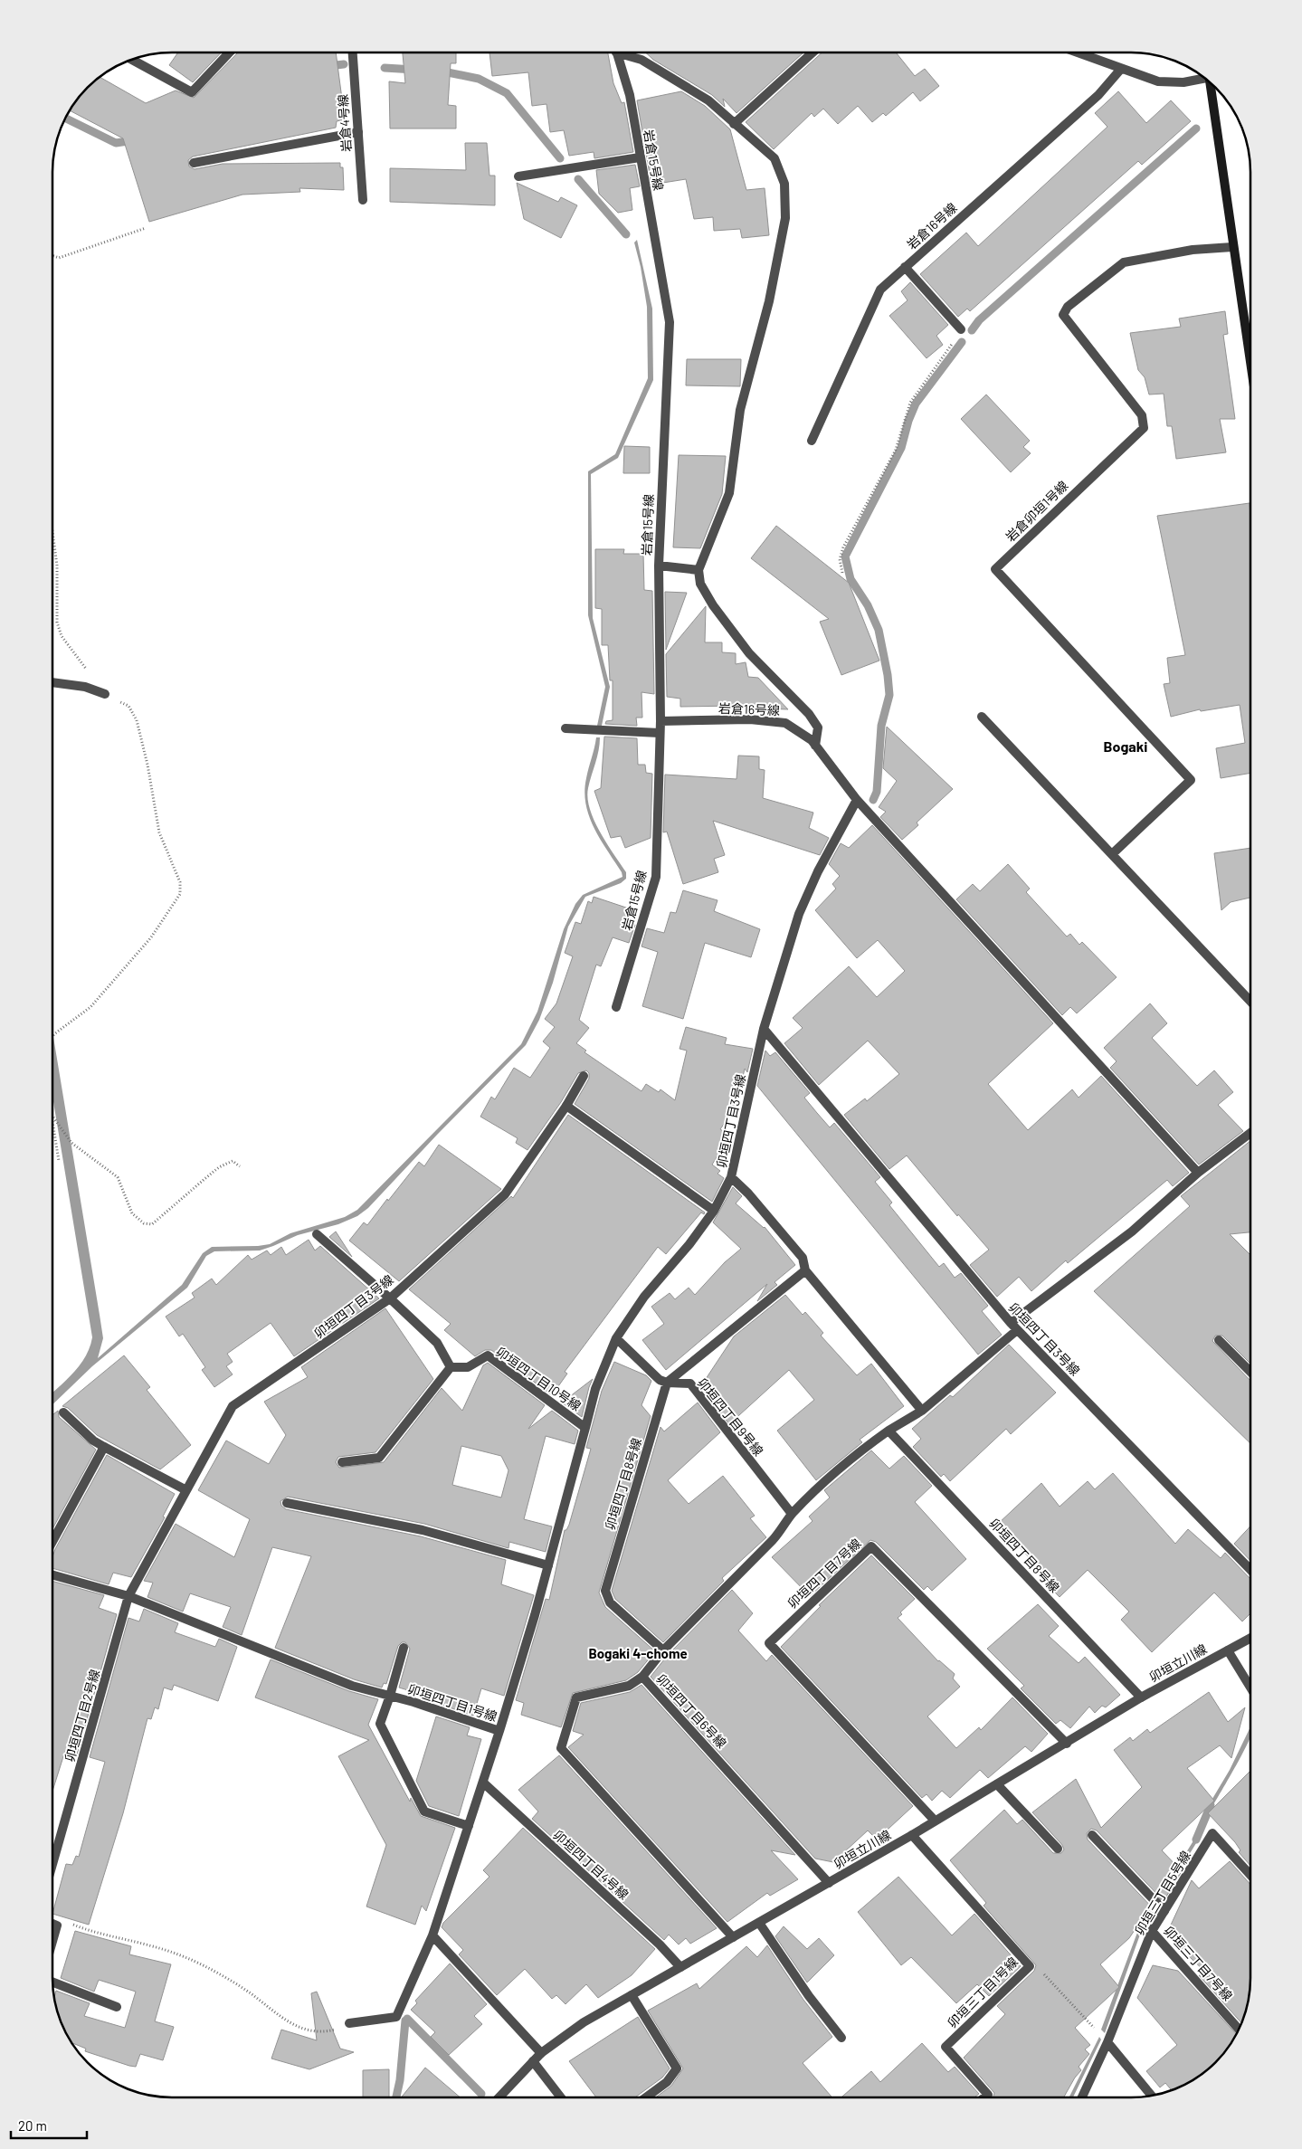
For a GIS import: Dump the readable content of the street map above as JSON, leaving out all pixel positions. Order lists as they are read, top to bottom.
{
  "streets": {
    "street": [
      "岩倉4号線",
      "岩倉15号線",
      "岩倉16号線",
      "岩倉卯垣1号線",
      "卯垣四丁目3号線",
      "卯垣四丁目10号線",
      "卯垣四丁目9号線",
      "卯垣四丁目8号線",
      "卯垣四丁目7号線",
      "卯垣立川線",
      "卯垣四丁目1号線",
      "卯垣四丁目6号線",
      "卯垣四丁目2号線",
      "卯垣四丁目4号線",
      "卯垣三丁目5号線",
      "卯垣三丁目7号線",
      "卯垣三丁目1号線"
    ]
  },
  "crossings": [
    ["岩倉15号線", "岩倉16号線"],
    ["卯垣四丁目3号線", "卯垣四丁目10号線"],
    ["卯垣四丁目3号線", "卯垣四丁目1号線"],
    ["卯垣四丁目3号線", "卯垣四丁目2号線"],
    ["卯垣四丁目9号線", "卯垣四丁目8号線"],
    ["卯垣四丁目8号線", "卯垣立川線"],
    ["卯垣四丁目7号線", "卯垣立川線"],
    ["卯垣立川線", "卯垣四丁目6号線"],
    ["卯垣立川線", "卯垣四丁目4号線"],
    ["卯垣立川線", "卯垣三丁目1号線"],
    ["卯垣四丁目1号線", "卯垣四丁目2号線"],
    ["卯垣四丁目1号線", "卯垣四丁目4号線"],
    ["卯垣三丁目5号線", "卯垣三丁目7号線"]
  ],
  "districts": ["Bogaki", "Bogaki 4-chome"],
  "scale_bar": "20 m"
}
